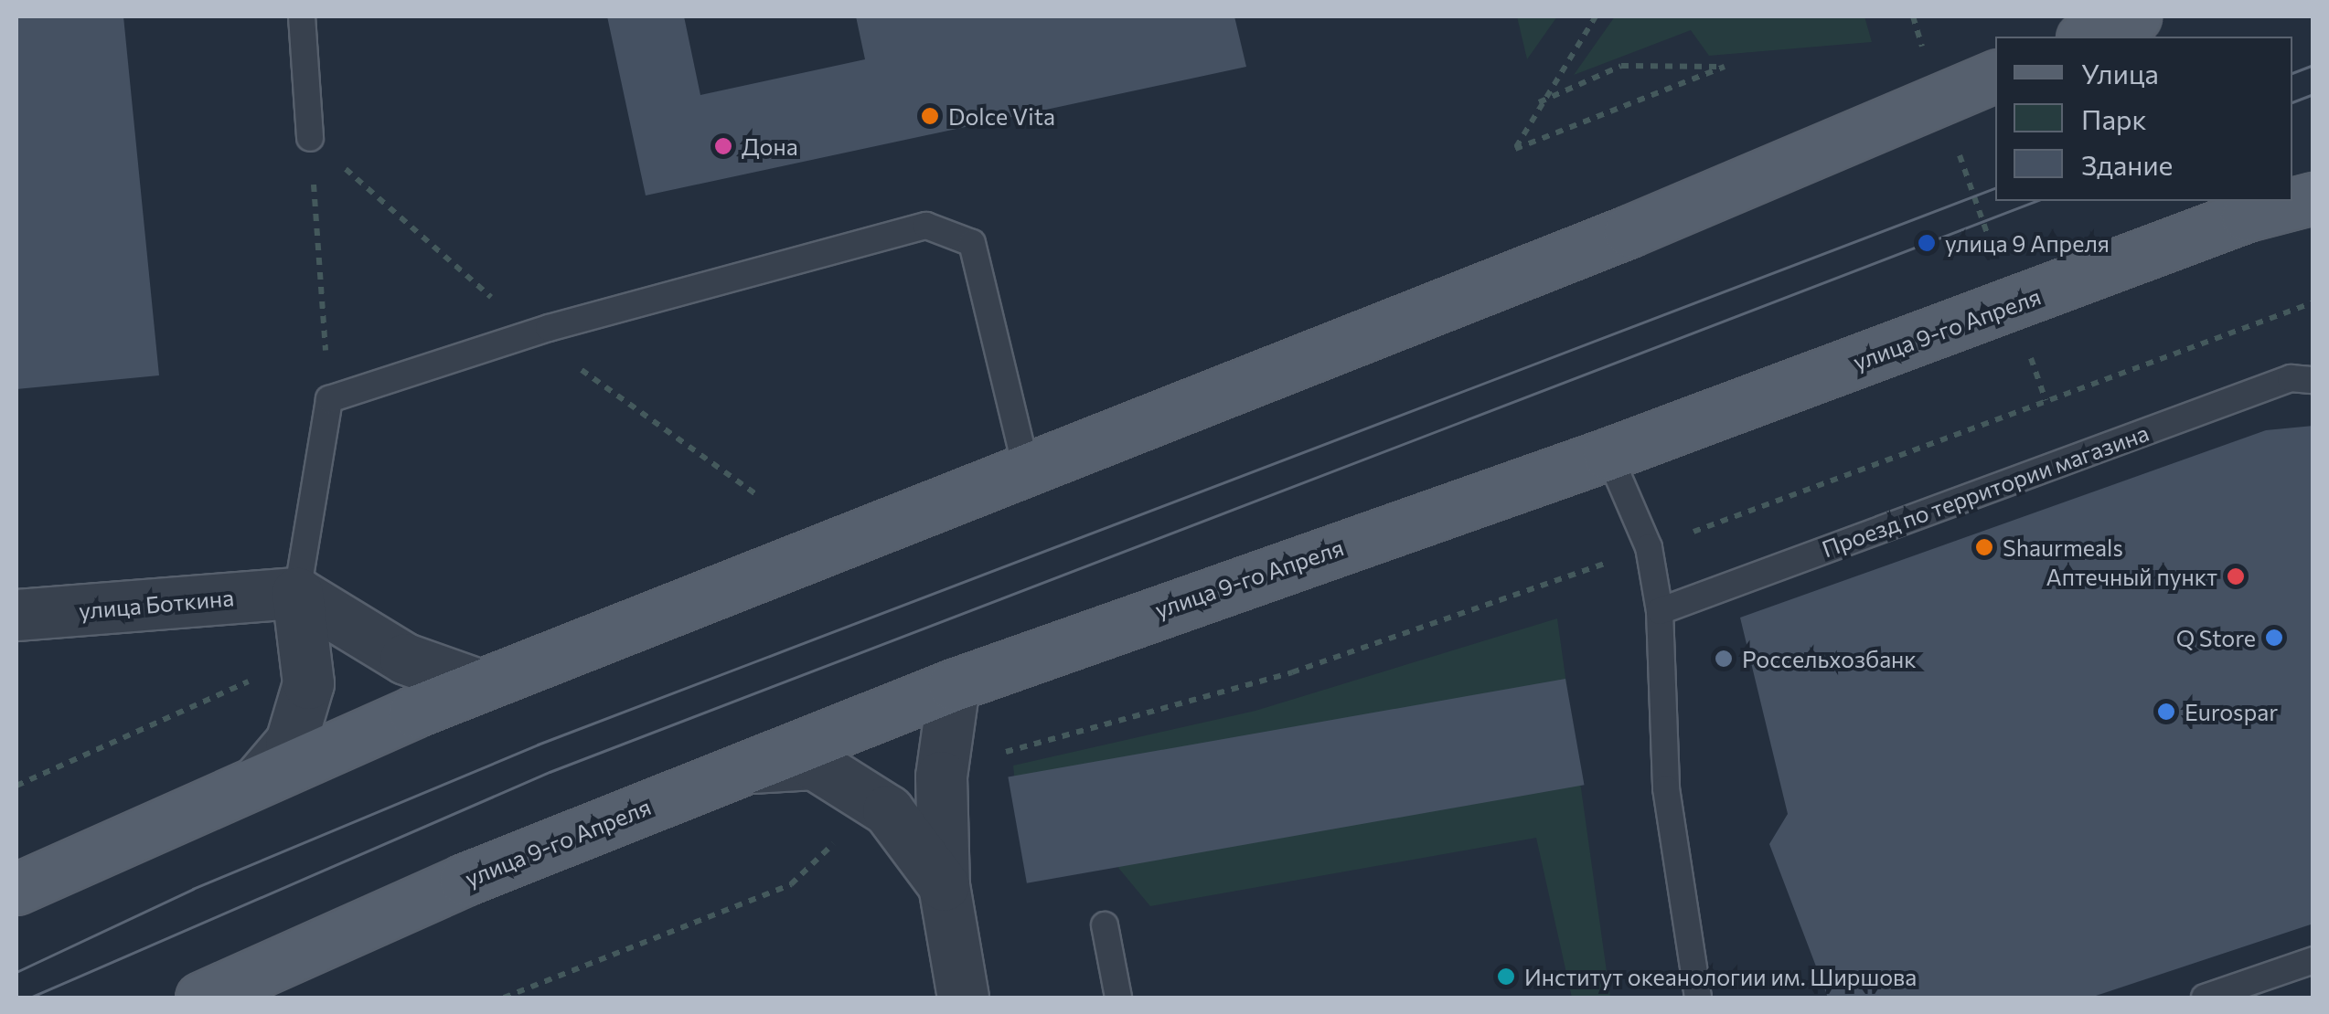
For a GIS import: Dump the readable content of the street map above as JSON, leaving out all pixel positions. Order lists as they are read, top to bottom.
{
  "streets": {
    "main road": ["улица 9-го Апреля"],
    "street": ["улица Боткина"],
    "lane": ["Проезд по территории магазина"]
  },
  "places": [
    "Dolce Vita",
    "Дона",
    "улица 9 Апреля",
    "Shaurmeals",
    "Аптечный пункт",
    "Q Store",
    "Россельхозбанк",
    "Eurospar",
    "Институт океанологии им. Ширшова"
  ],
  "legend": ["Улица", "Парк", "Здание"]
}
